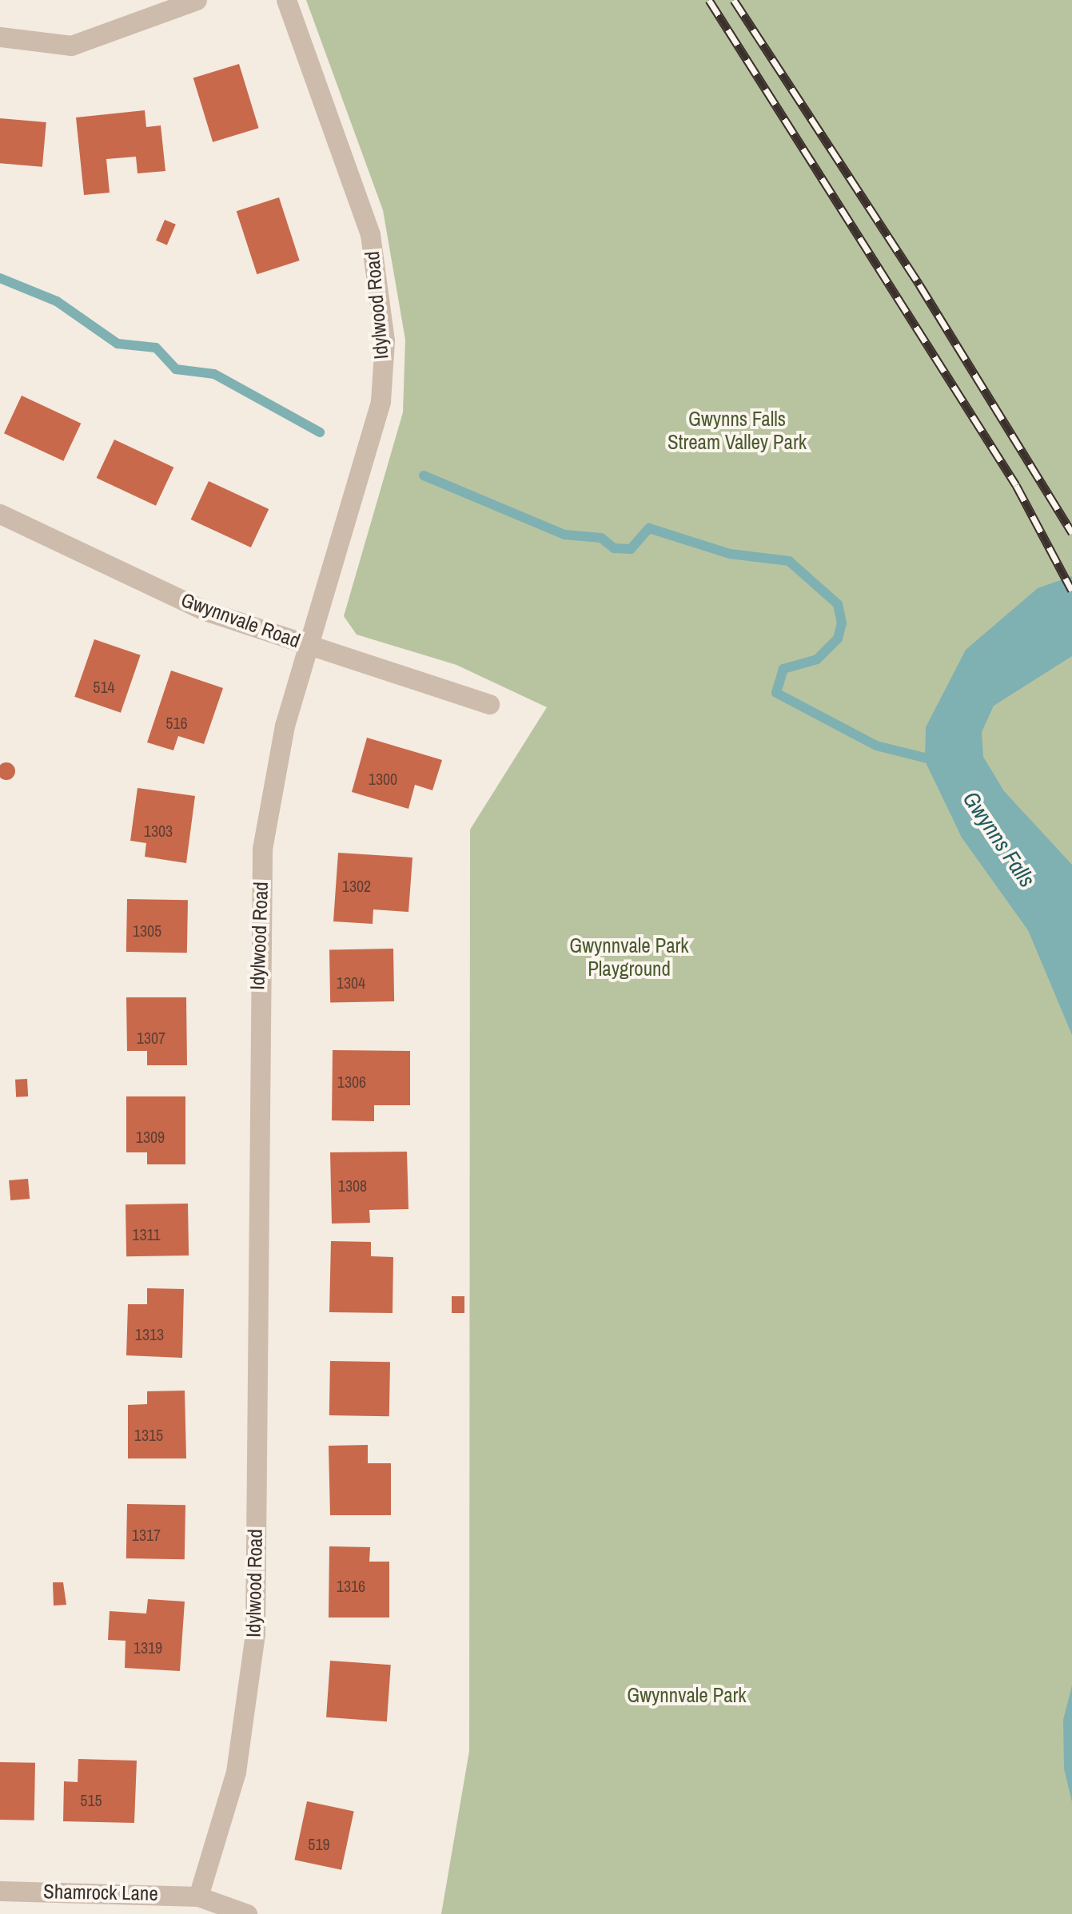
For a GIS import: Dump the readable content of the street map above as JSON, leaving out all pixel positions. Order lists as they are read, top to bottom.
{
  "streets": {
    "street": ["Idylwood Road", "Gwynnvale Road", "Shamrock Lane"]
  },
  "crossings": [
    ["Idylwood Road", "Gwynnvale Road"],
    ["Idylwood Road", "Shamrock Lane"]
  ],
  "water": ["Gwynns Falls"],
  "parks": ["Gwynns Falls Stream Valley Park", "Gwynnvale Park Playground", "Gwynnvale Park"],
  "house_numbers": [
    "514",
    "516",
    "1300",
    "1303",
    "1302",
    "1305",
    "1304",
    "1307",
    "1306",
    "1309",
    "1308",
    "1311",
    "1313",
    "1315",
    "1317",
    "1316",
    "1319",
    "515",
    "519"
  ]
}
